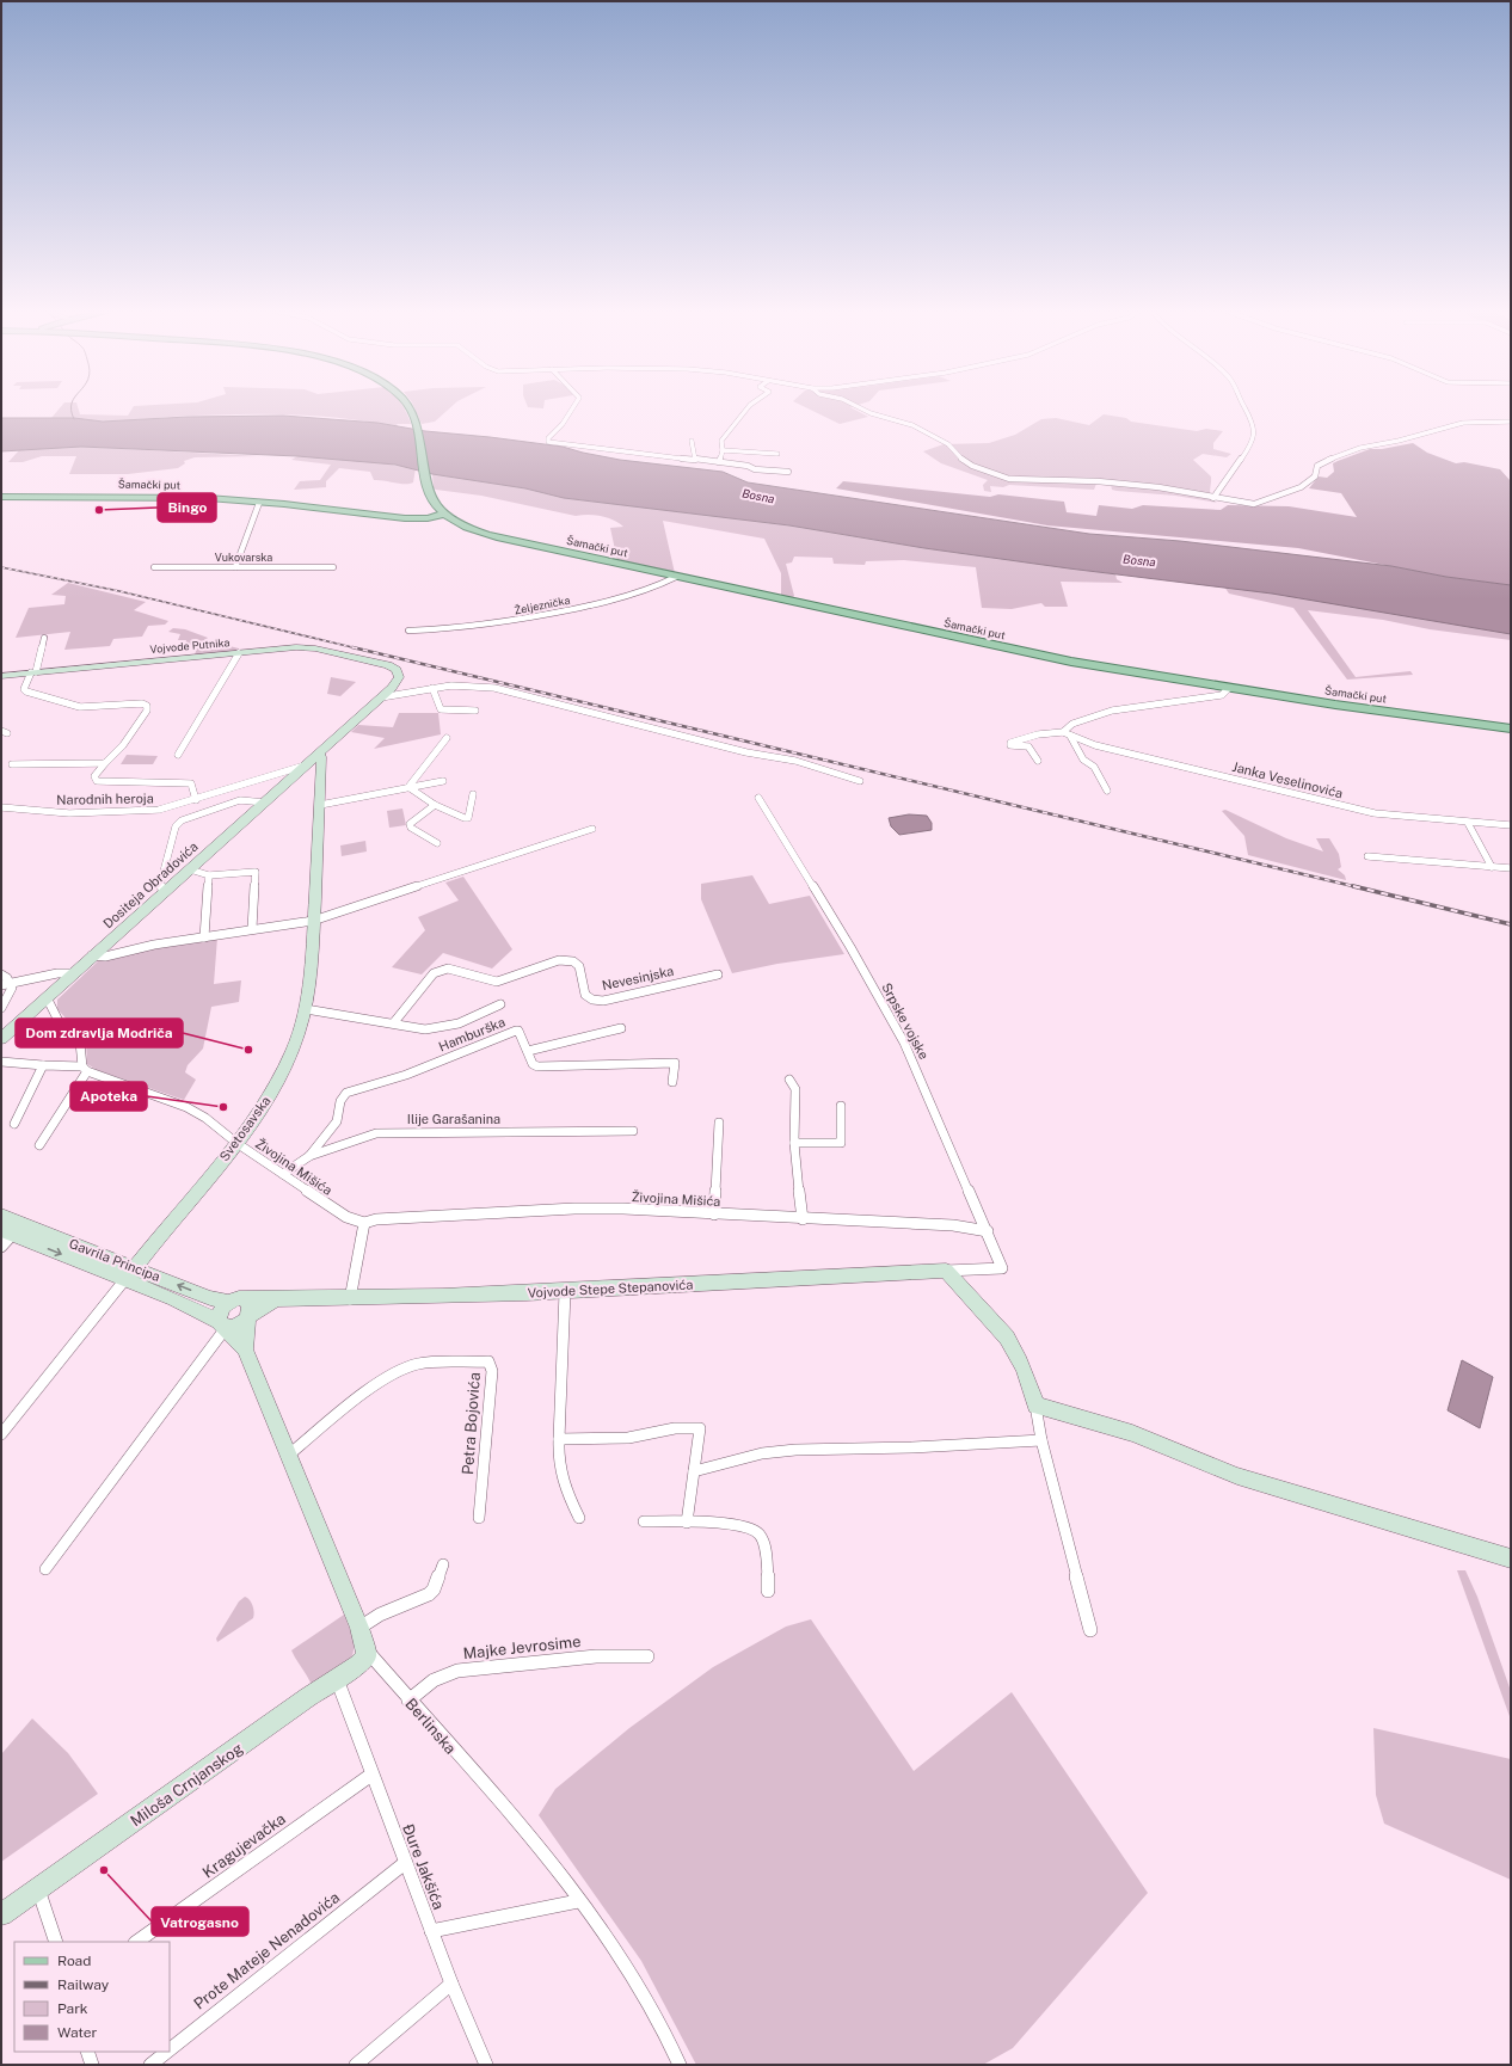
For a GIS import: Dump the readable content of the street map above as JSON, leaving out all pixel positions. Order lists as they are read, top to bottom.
{
  "streets": {
    "main road": ["Šamački put"],
    "street": [
      "Vukovarska",
      "Željeznička",
      "Vojvode Putnika",
      "Janka Veselinovića",
      "Narodnih heroja",
      "Dositeja Obradovića",
      "Nevesinjska",
      "Srpske vojske",
      "Hamburška",
      "Ilije Garašanina",
      "Svetosavska",
      "Živojina Mišića",
      "Gavrila Principa",
      "Vojvode Stepe Stepanovića",
      "Petra Bojovića",
      "Majke Jevrosime",
      "Berlinska",
      "Miloša Crnjanskog",
      "Kragujevačka",
      "Đure Jakšića",
      "Prote Mateje Nenadovića"
    ]
  },
  "crossings": [
    ["Šamački put", "Željeznička"],
    ["Vojvode Putnika", "Dositeja Obradovića"],
    ["Narodnih heroja", "Dositeja Obradovića"],
    ["Dositeja Obradovića", "Svetosavska"],
    ["Srpske vojske", "Živojina Mišića"],
    ["Srpske vojske", "Vojvode Stepe Stepanovića"],
    ["Hamburška", "Ilije Garašanina"],
    ["Ilije Garašanina", "Živojina Mišića"],
    ["Svetosavska", "Živojina Mišića"],
    ["Svetosavska", "Gavrila Principa"],
    ["Gavrila Principa", "Vojvode Stepe Stepanovića"],
    ["Gavrila Principa", "Berlinska"],
    ["Vojvode Stepe Stepanovića", "Berlinska"],
    ["Petra Bojovića", "Berlinska"],
    ["Majke Jevrosime", "Berlinska"],
    ["Berlinska", "Miloša Crnjanskog"],
    ["Miloša Crnjanskog", "Đure Jakšića"],
    ["Kragujevačka", "Đure Jakšića"],
    ["Đure Jakšića", "Prote Mateje Nenadovića"]
  ],
  "water": ["Bosna"],
  "places": [
    "Bingo",
    "Dom zdravlja Modriča",
    "Apoteka",
    "Vatrogasno"
  ],
  "legend": [
    "Road",
    "Railway",
    "Park",
    "Water"
  ]
}
